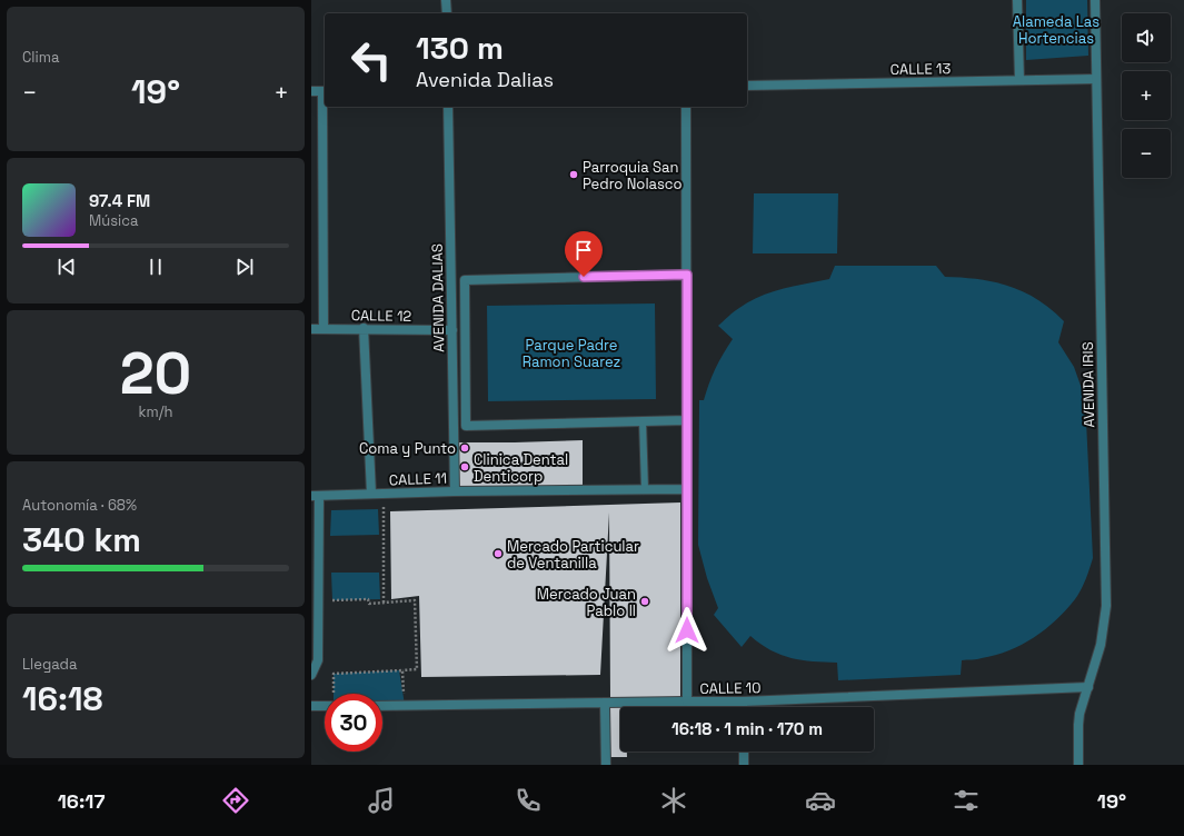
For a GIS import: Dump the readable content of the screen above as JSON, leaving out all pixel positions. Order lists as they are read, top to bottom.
{
  "streets": {
    "street": [
      "CALLE 13",
      "AVENIDA DALIAS",
      "CALLE 12",
      "AVENIDA IRIS",
      "CALLE 11",
      "CALLE 10"
    ]
  },
  "crossings": [
    ["CALLE 13", "AVENIDA IRIS"],
    ["AVENIDA DALIAS", "CALLE 12"],
    ["AVENIDA DALIAS", "CALLE 11"],
    ["AVENIDA IRIS", "CALLE 10"]
  ],
  "parks": ["Alameda Las Hortencias", "Parque Padre Ramon Suarez"],
  "places": [
    "Parroquia San Pedro Nolasco",
    "Coma y Punto",
    "Clinica Dental Denticorp",
    "Mercado Particular de Ventanilla",
    "Mercado Juan Pablo II"
  ],
  "page": {
    "tile": [
      "Clima",
      ["20", "km/h"],
      ["Autonomía · 68%", "340 km"],
      ["Llegada", "16:18"]
    ],
    "map_buttons": ["+", "−"],
    "turn": ["130 m", "Avenida Dalias"],
    "heat": ["−", "19°", "+"],
    "song": ["97.4 FM", "Música"],
    "limit": "30",
    "trip": "16:18 · 1 min · 170 m",
    "tabs": ["16:17", "19°"]
  }
}
